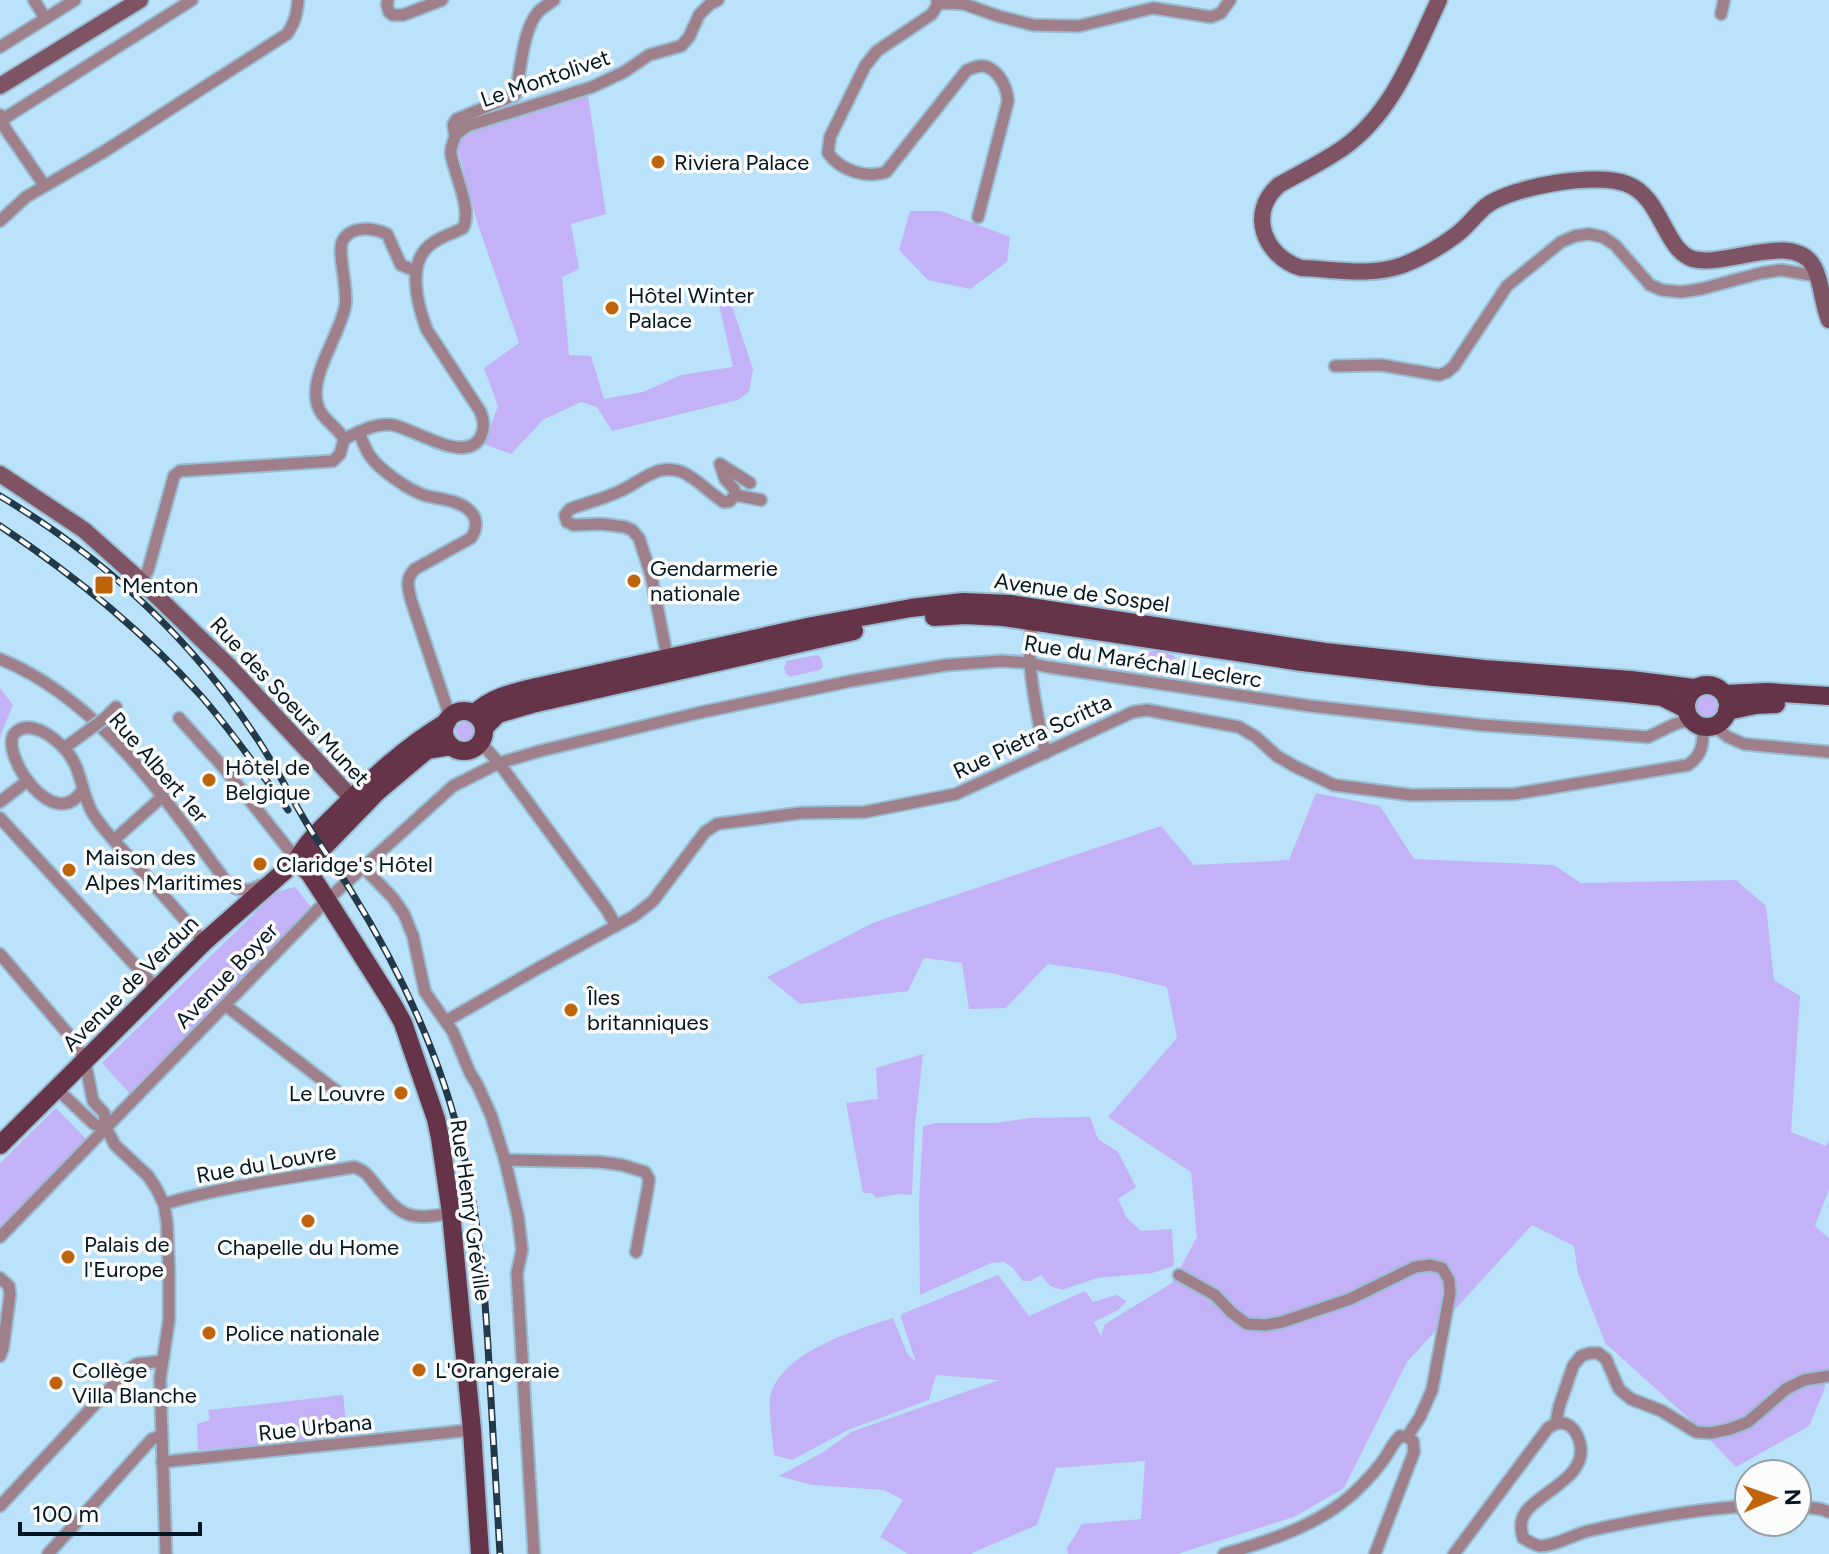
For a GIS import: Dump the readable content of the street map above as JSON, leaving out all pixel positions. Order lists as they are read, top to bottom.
{
  "streets": {
    "main road": ["Avenue de Sospel", "Avenue de Verdun", "Rue Henry Gréville"],
    "street": [
      "Le Montolivet",
      "Rue du Maréchal Leclerc",
      "Rue des Soeurs Munet",
      "Rue Pietra Scritta",
      "Rue Albert 1er",
      "Avenue Boyer",
      "Rue du Louvre",
      "Rue Urbana"
    ]
  },
  "crossings": [
    ["Avenue de Sospel", "Rue du Maréchal Leclerc"],
    ["Avenue de Sospel", "Rue Pietra Scritta"],
    ["Avenue de Sospel", "Avenue de Verdun"],
    ["Rue du Maréchal Leclerc", "Rue Pietra Scritta"],
    ["Rue du Maréchal Leclerc", "Avenue Boyer"],
    ["Rue des Soeurs Munet", "Avenue de Verdun"],
    ["Rue Albert 1er", "Avenue de Verdun"],
    ["Avenue Boyer", "Rue Henry Gréville"],
    ["Avenue de Verdun", "Rue Henry Gréville"],
    ["Rue du Louvre", "Rue Henry Gréville"],
    ["Rue Henry Gréville", "Rue Urbana"]
  ],
  "places": {
    "other": [
      "Riviera Palace",
      "Hôtel Winter Palace",
      "Gendarmerie nationale",
      "Hôtel de Belgique",
      "Claridge's Hôtel",
      "Maison des Alpes Maritimes",
      "Îles britanniques",
      "Le Louvre",
      "Chapelle du Home",
      "Palais de l'Europe",
      "Police nationale",
      "L'Orangeraie",
      "Collège Villa Blanche"
    ],
    "transit": ["Menton"]
  },
  "scale_bar": "100 m",
  "north": "right"
}
